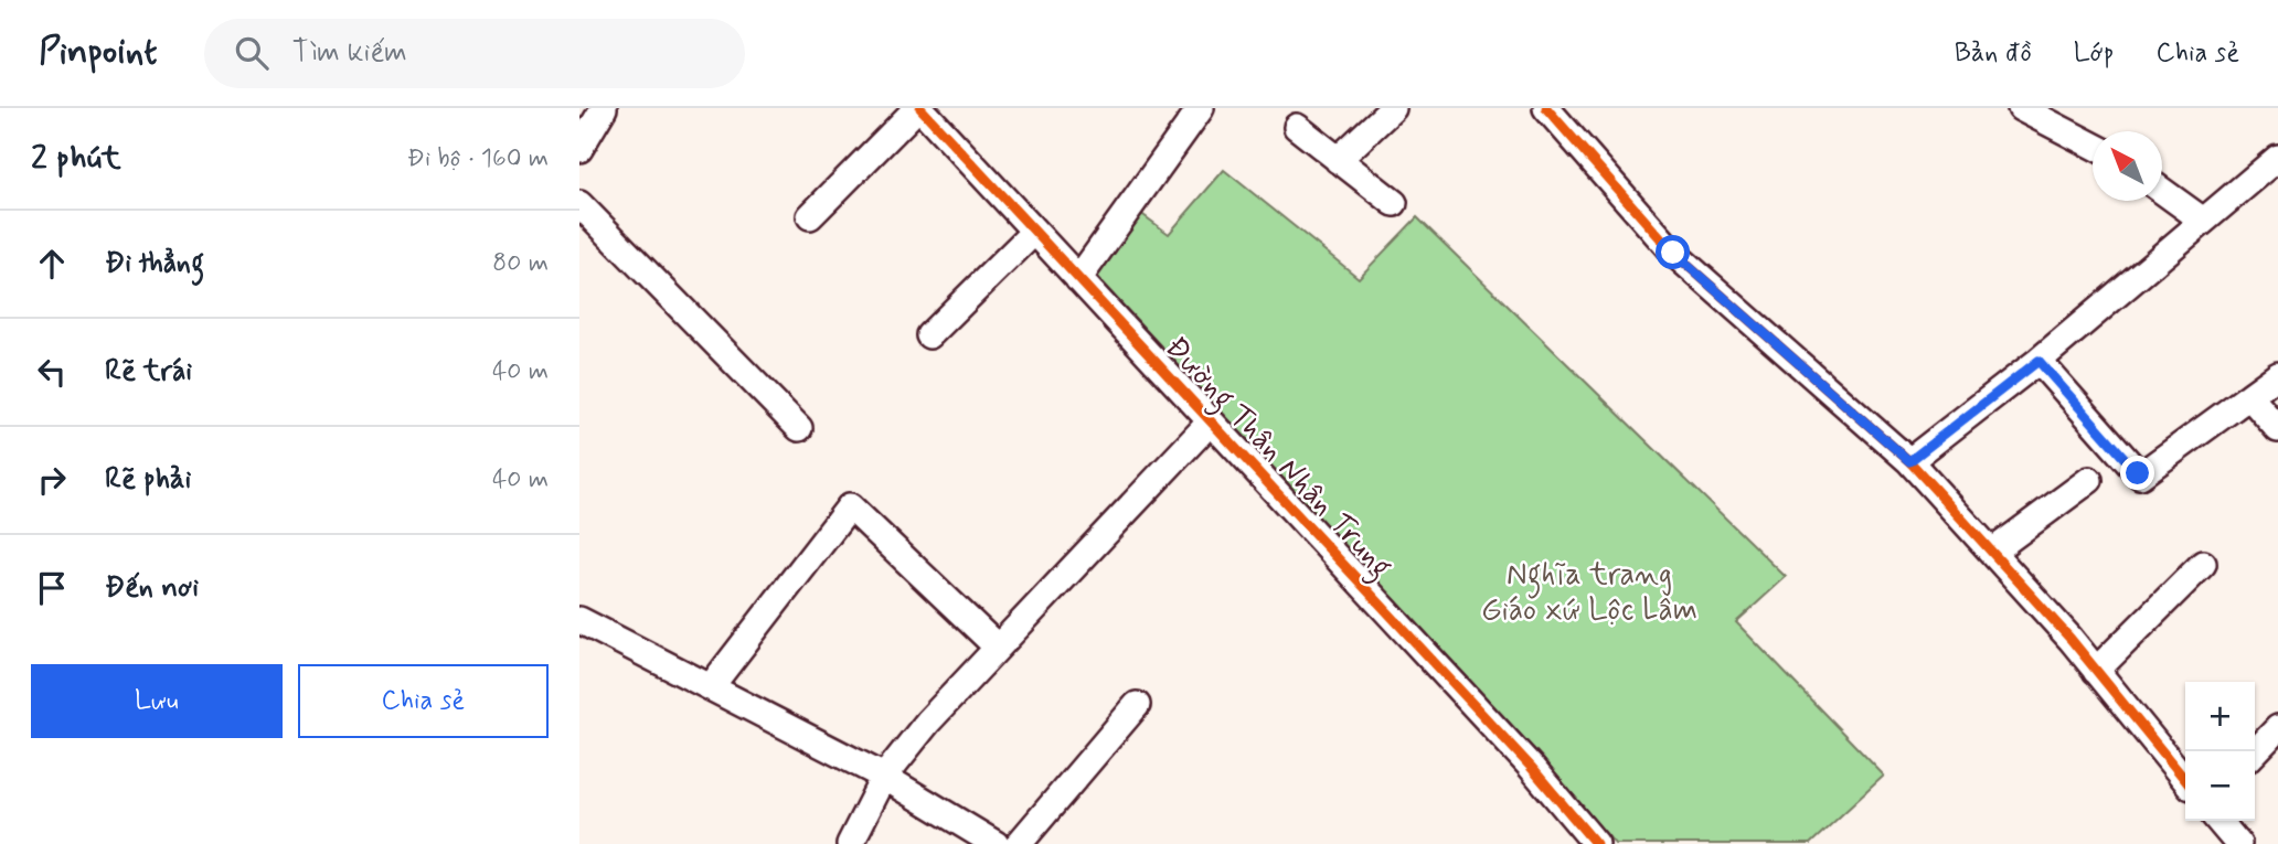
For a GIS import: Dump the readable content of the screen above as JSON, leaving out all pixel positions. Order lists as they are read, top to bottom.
{
  "streets": {
    "street": ["Đường Thân Nhân Trung"]
  },
  "parks": ["Nghĩa trang Giáo xứ Lộc Lâm"],
  "north": "top left",
  "page": {
    "header": "Pinpoint",
    "search": "Tìm kiếm",
    "nav": ["Bản đồ", "Lớp", "Chia sẻ"],
    "heading": ["2 phút", "Đi bộ · 160 m"],
    "list": [
      ["Đi thẳng", "80 m"],
      ["Rẽ trái", "40 m"],
      ["Rẽ phải", "40 m"],
      "Đến nơi"
    ],
    "buttons": ["Lưu", "Chia sẻ"],
    "map_buttons": ["+", "−"]
  }
}
